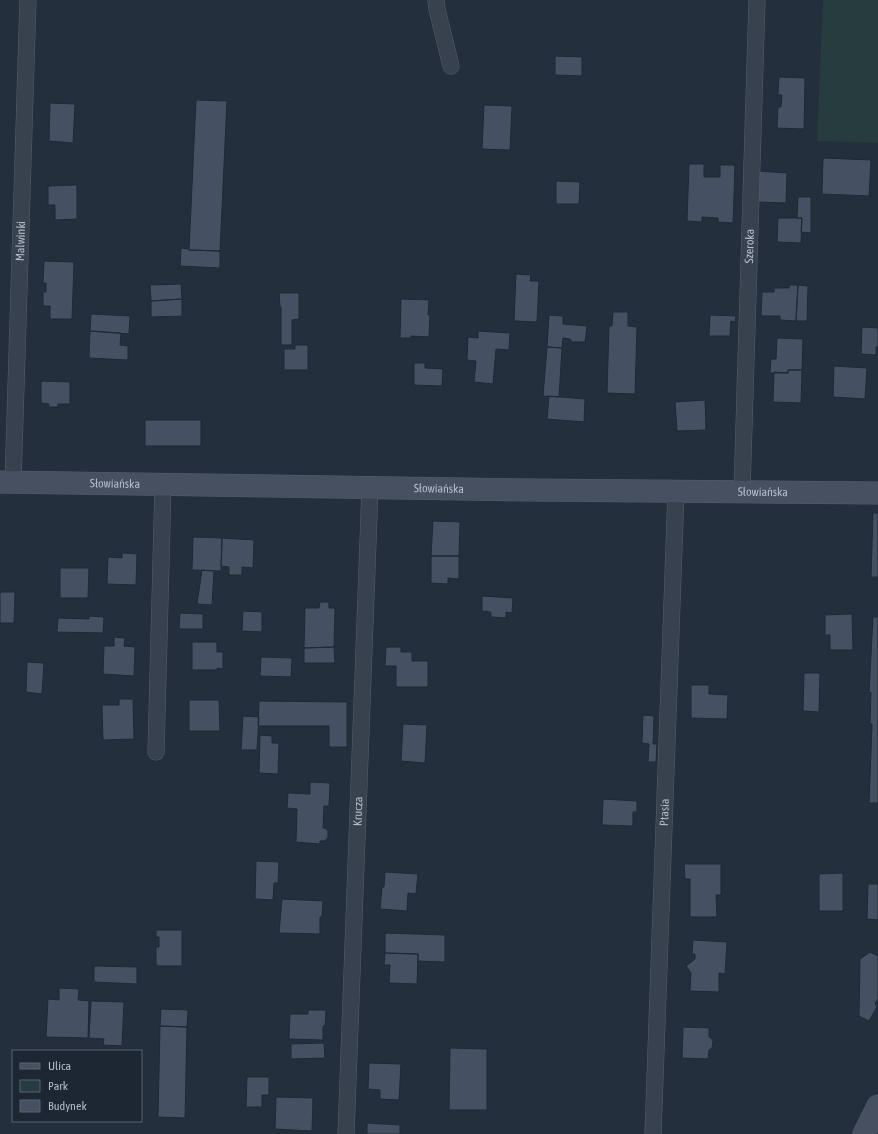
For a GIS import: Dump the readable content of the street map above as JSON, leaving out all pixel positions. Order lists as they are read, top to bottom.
{
  "streets": {
    "street": [
      "Malwinki",
      "Szeroka",
      "Słowiańska",
      "Krucza",
      "Ptasia"
    ]
  },
  "crossings": [
    ["Malwinki", "Słowiańska"],
    ["Szeroka", "Słowiańska"],
    ["Słowiańska", "Krucza"],
    ["Słowiańska", "Ptasia"]
  ],
  "legend": ["Ulica", "Park", "Budynek"]
}
